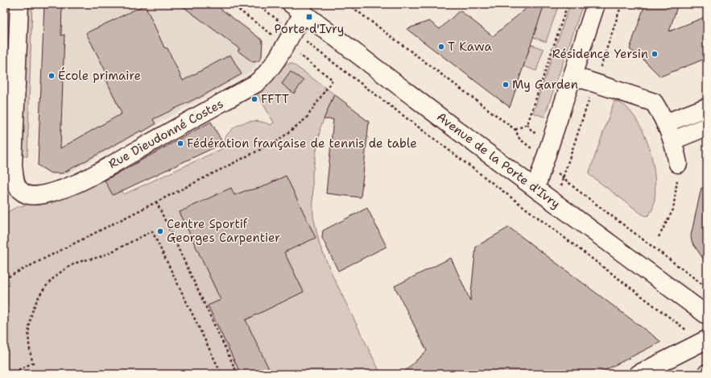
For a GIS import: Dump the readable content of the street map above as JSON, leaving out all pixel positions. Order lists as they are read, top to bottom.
{
  "streets": {
    "main road": ["Rue Dieudonné Costes", "Avenue de la Porte d'Ivry"]
  },
  "crossings": [
    ["Rue Dieudonné Costes", "Avenue de la Porte d'Ivry"]
  ],
  "places": {
    "transit": ["Porte d'Ivry"],
    "other": [
      "T Kawa",
      "Résidence Yersin",
      "École primaire",
      "My Garden",
      "FFTT",
      "Fédération française de tennis de table",
      "Centre Sportif Georges Carpentier"
    ]
  }
}
